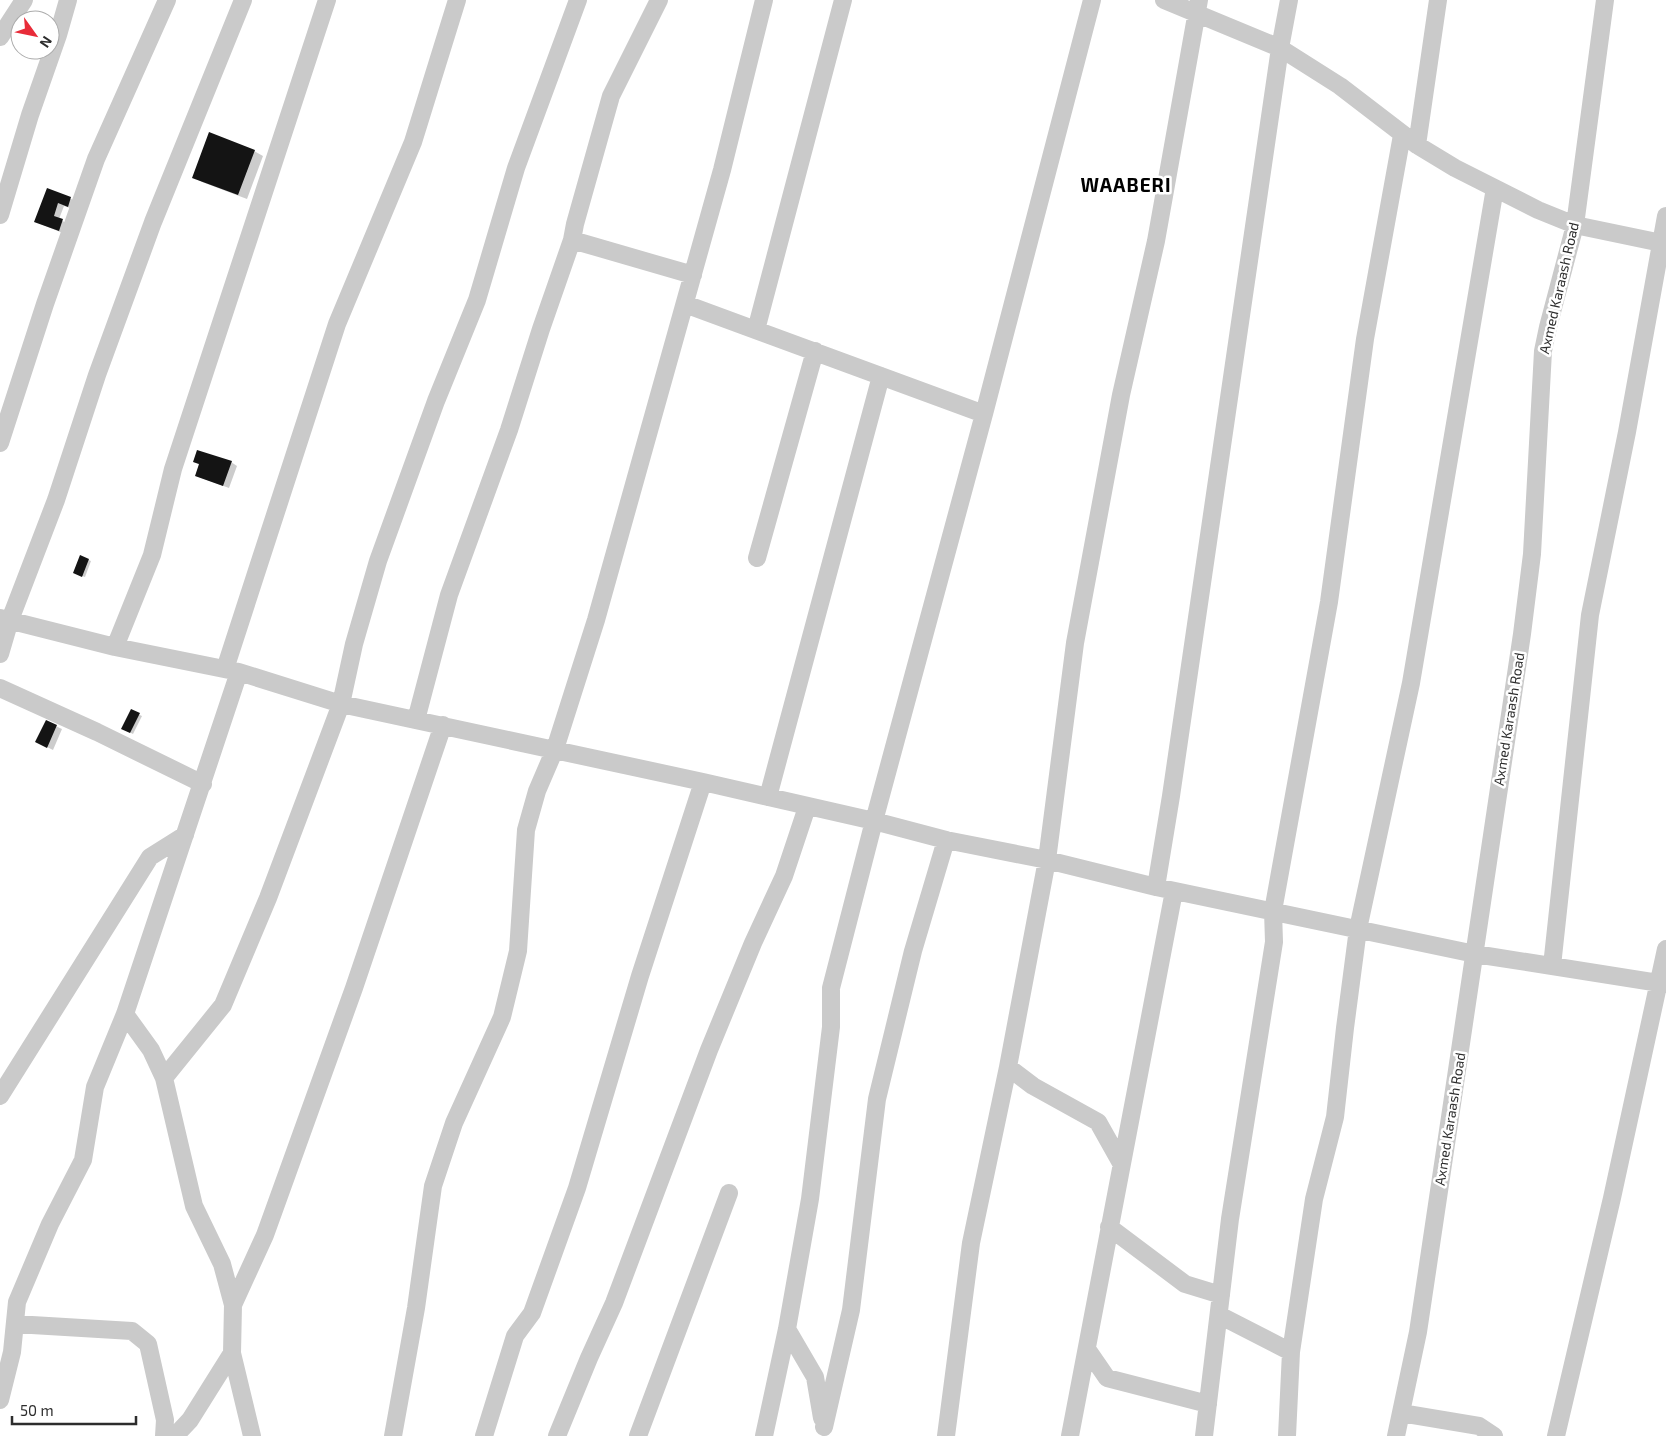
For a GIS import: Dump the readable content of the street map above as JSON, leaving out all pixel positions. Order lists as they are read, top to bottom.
{
  "streets": {
    "street": ["Axmed Karaash Road"]
  },
  "districts": ["WAABERI"],
  "scale_bar": "50 m",
  "north": "bottom right"
}
